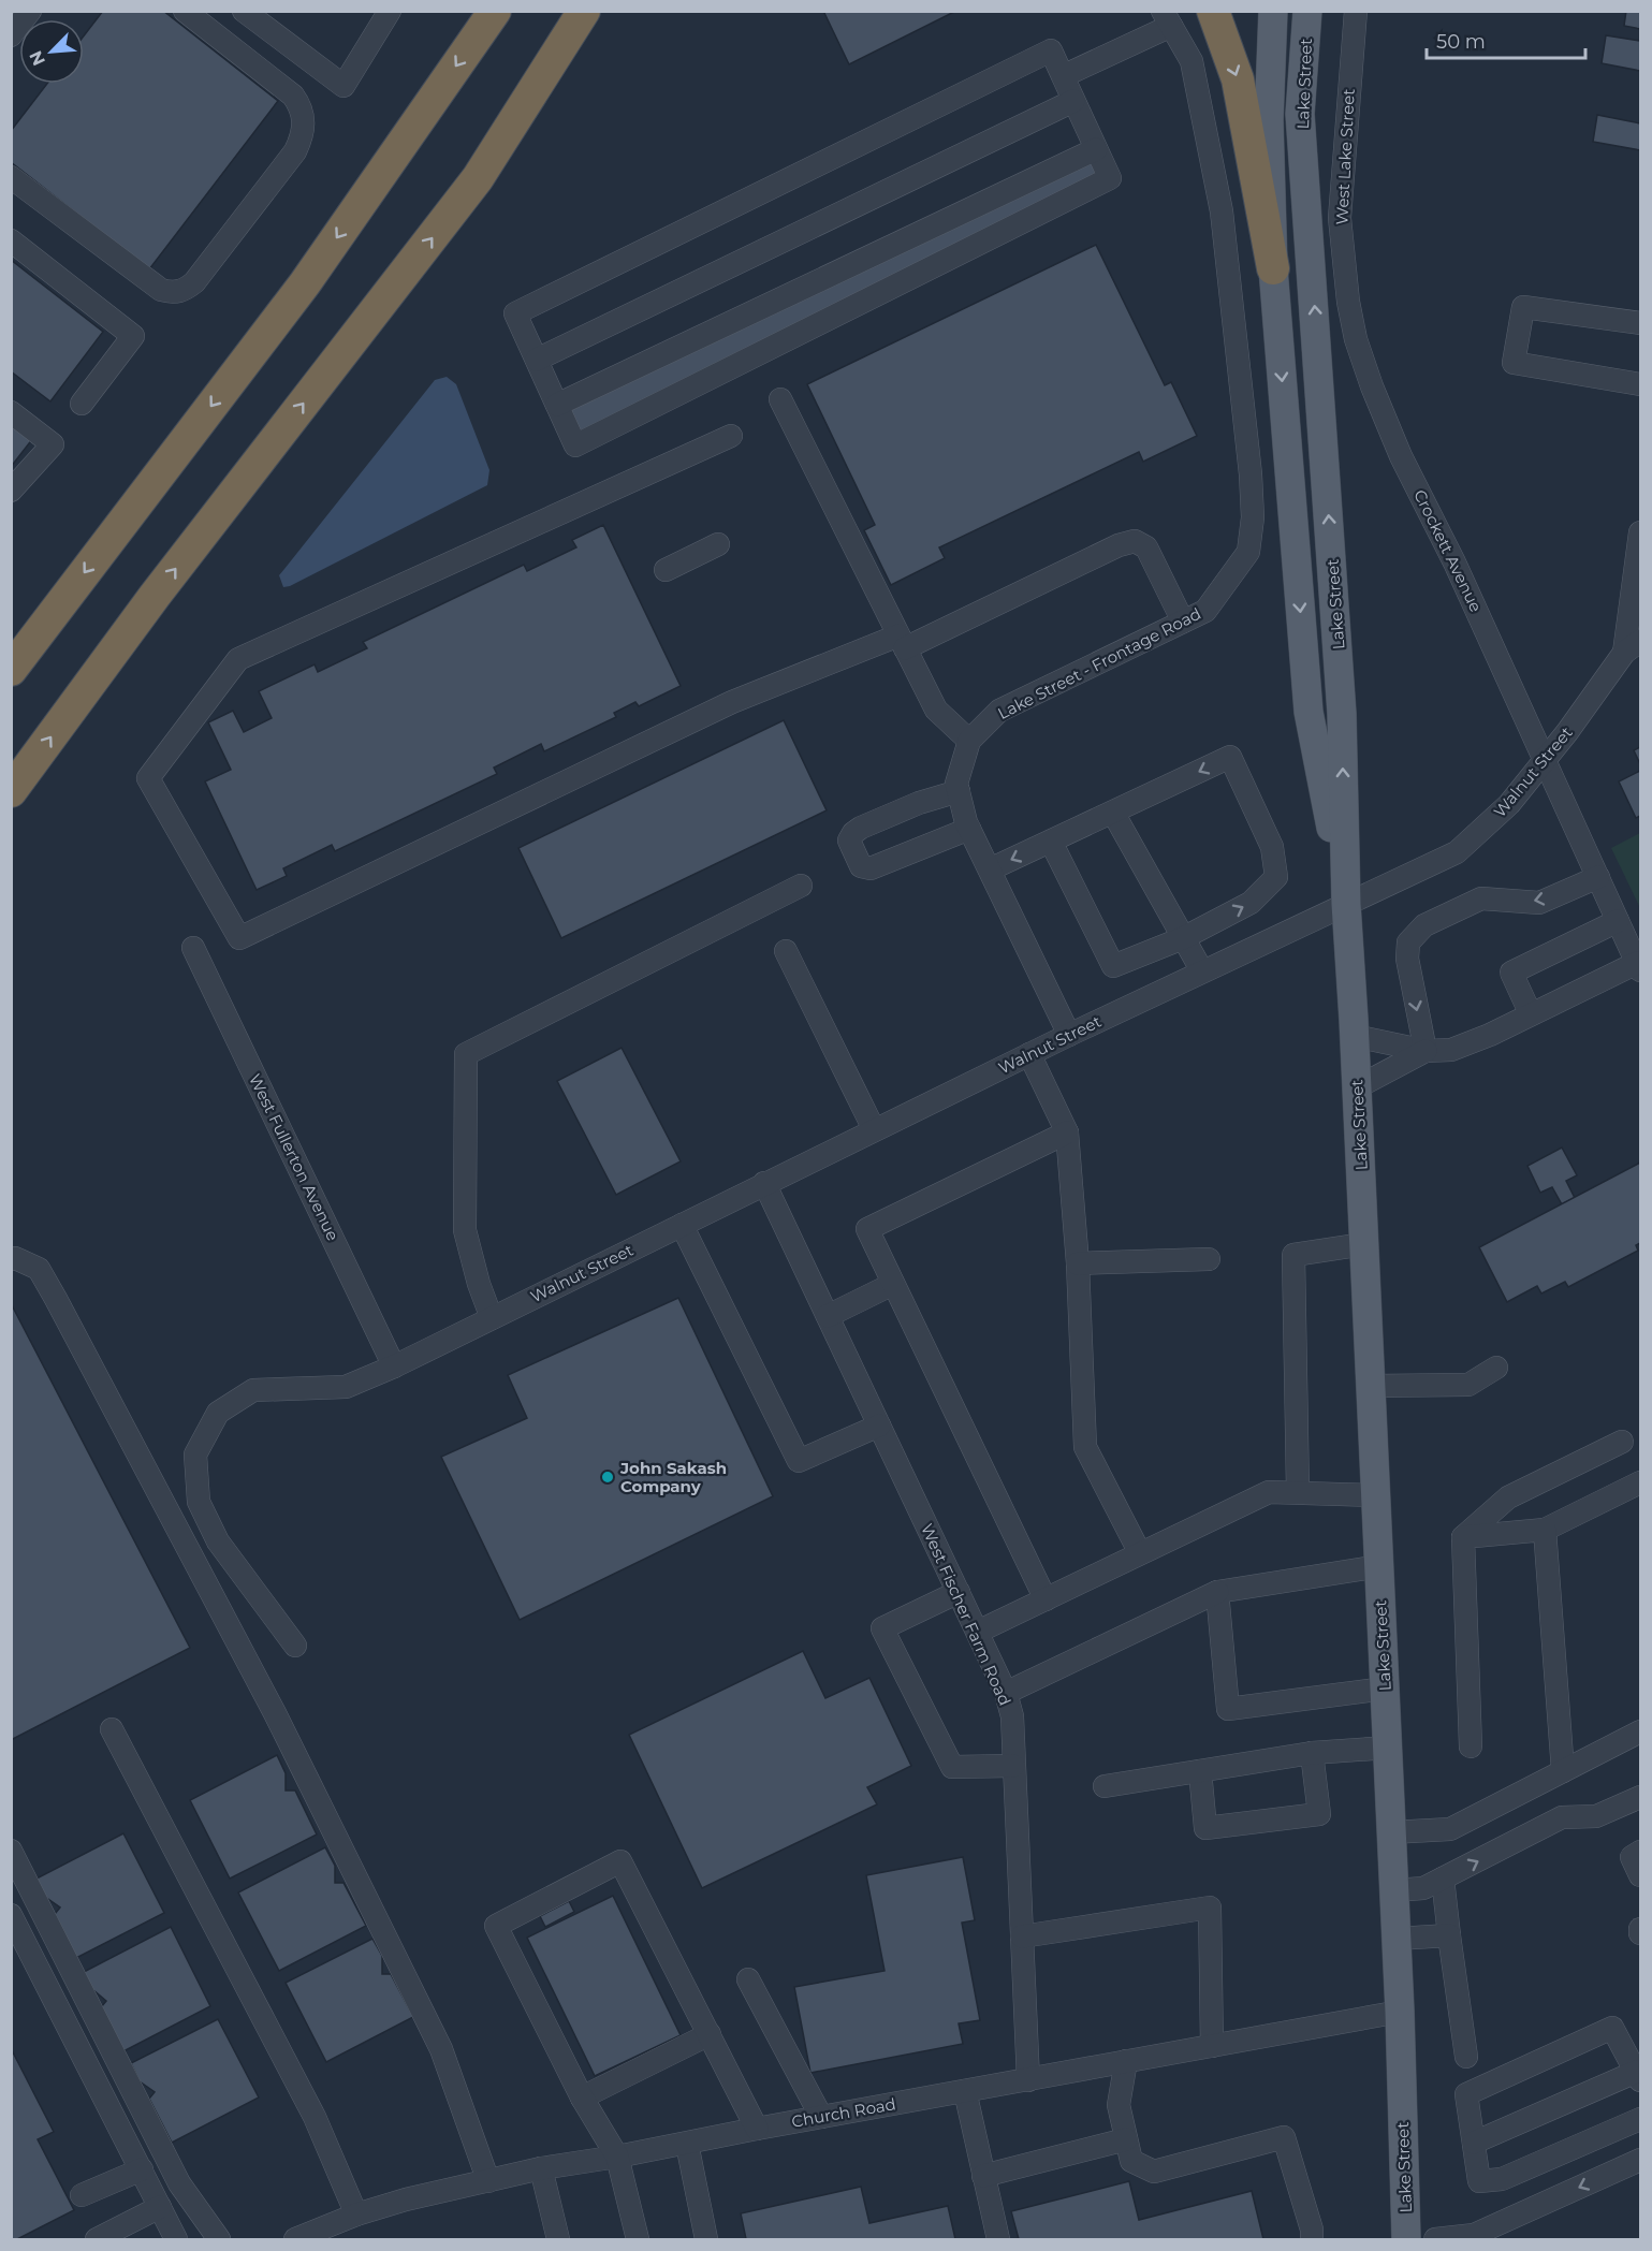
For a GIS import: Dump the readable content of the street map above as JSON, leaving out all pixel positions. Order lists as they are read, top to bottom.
{
  "streets": {
    "main road": ["Lake Street"],
    "street": [
      "West Lake Street",
      "Crockett Avenue",
      "Lake Street - Frontage Road",
      "Walnut Street",
      "West Fullerton Avenue",
      "West Fischer Farm Road",
      "Church Road"
    ]
  },
  "crossings": [
    ["Lake Street", "Walnut Street"],
    ["Lake Street", "Church Road"],
    ["West Lake Street", "Crockett Avenue"],
    ["Crockett Avenue", "Walnut Street"],
    ["Lake Street - Frontage Road", "Walnut Street"],
    ["Walnut Street", "West Fullerton Avenue"],
    ["Walnut Street", "West Fischer Farm Road"],
    ["West Fischer Farm Road", "Church Road"]
  ],
  "places": ["John Sakash Company"],
  "scale_bar": "50 m",
  "north": "bottom left"
}
